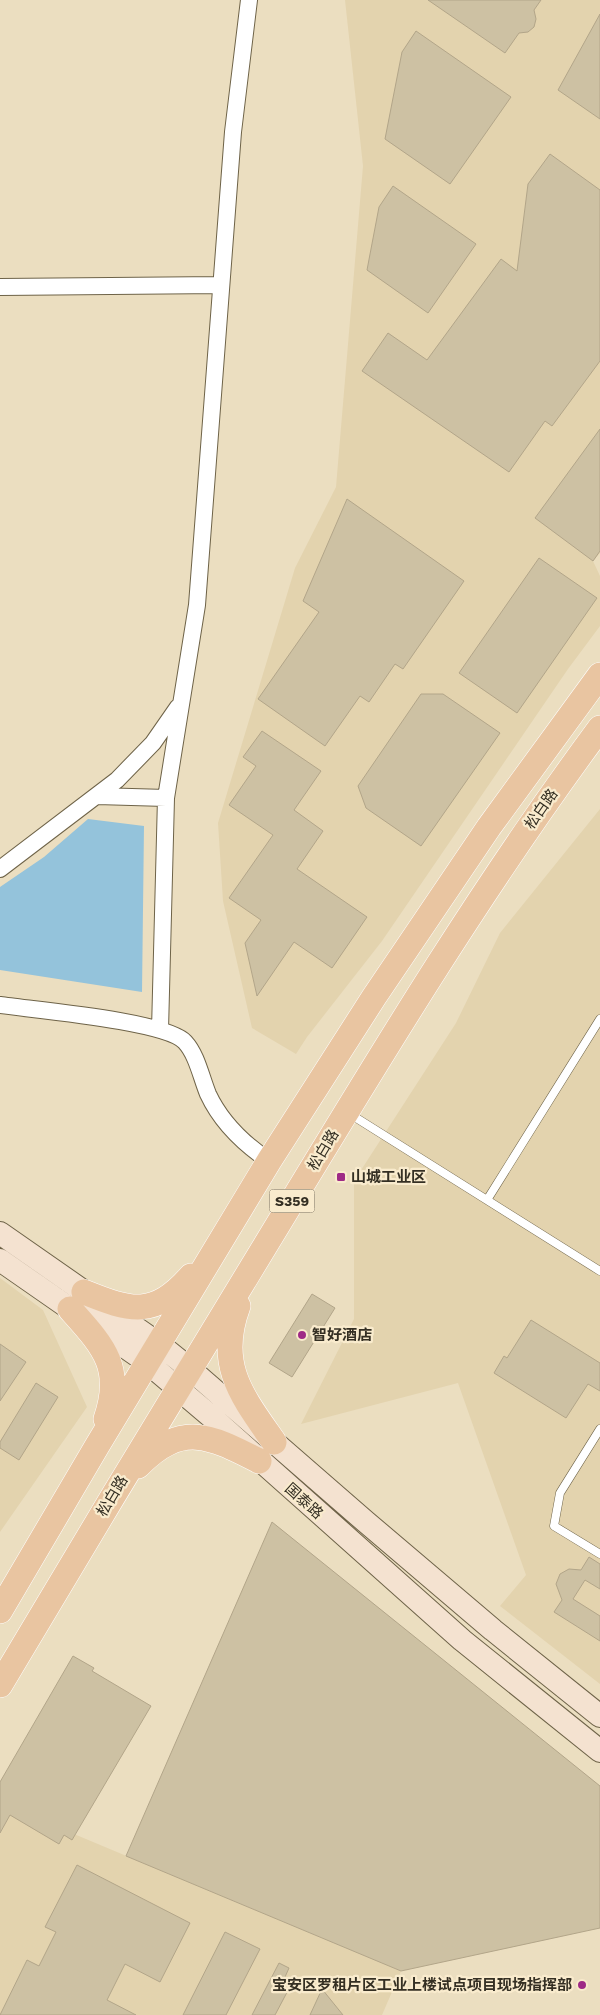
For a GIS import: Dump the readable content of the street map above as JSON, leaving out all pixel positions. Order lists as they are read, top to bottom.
{
  "streets": {
    "main road": ["松白路", "S359"],
    "street": ["国泰路"]
  },
  "crossings": [
    ["松白路", "国泰路"],
    ["S359", "国泰路"]
  ],
  "places": {
    "transit": ["山城工业区"],
    "other": ["智好酒店", "宝安区罗租片区工业上楼试点项目现场指挥部"]
  }
}
